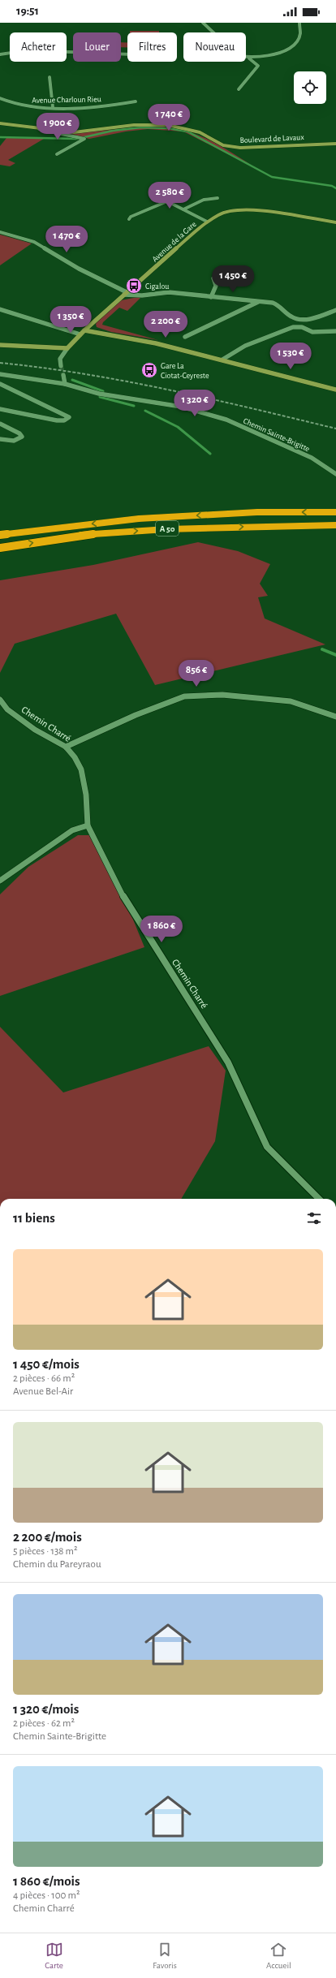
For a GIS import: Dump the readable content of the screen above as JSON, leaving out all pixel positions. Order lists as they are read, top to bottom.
{
  "streets": {
    "highway": ["A 50"],
    "street": [
      "Avenue Charloun Rieu",
      "Boulevard de Lavaux",
      "Avenue de la Gare",
      "Chemin Sainte-Brigitte",
      "Chemin Charré"
    ]
  },
  "places": {
    "bus stop": ["Cigalou", "Gare La Ciotat-Ceyreste"]
  },
  "page": {
    "status": "19:51",
    "chip": [
      "Acheter",
      "Louer",
      "Filtres",
      "Nouveau"
    ],
    "price": [
      "1 740 €",
      "1 900 €",
      "2 580 €",
      "1 470 €",
      "1 450 €",
      "1 350 €",
      "2 200 €",
      "1 530 €",
      "1 320 €",
      "856 €",
      "1 860 €"
    ],
    "heading": "11 biens",
    "list": [
      {
        "name": "1 450 €/mois",
        "note": "2 pièces · 66 m² · Avenue Bel-Air"
      },
      {
        "name": "2 200 €/mois",
        "note": "5 pièces · 138 m² · Chemin du Pareyraou"
      },
      {
        "name": "1 320 €/mois",
        "note": "2 pièces · 62 m² · Chemin Sainte-Brigitte"
      },
      {
        "name": "1 860 €/mois",
        "note": "4 pièces · 100 m² · Chemin Charré"
      }
    ],
    "tabs": ["Carte", "Favoris", "Accueil"]
  }
}
